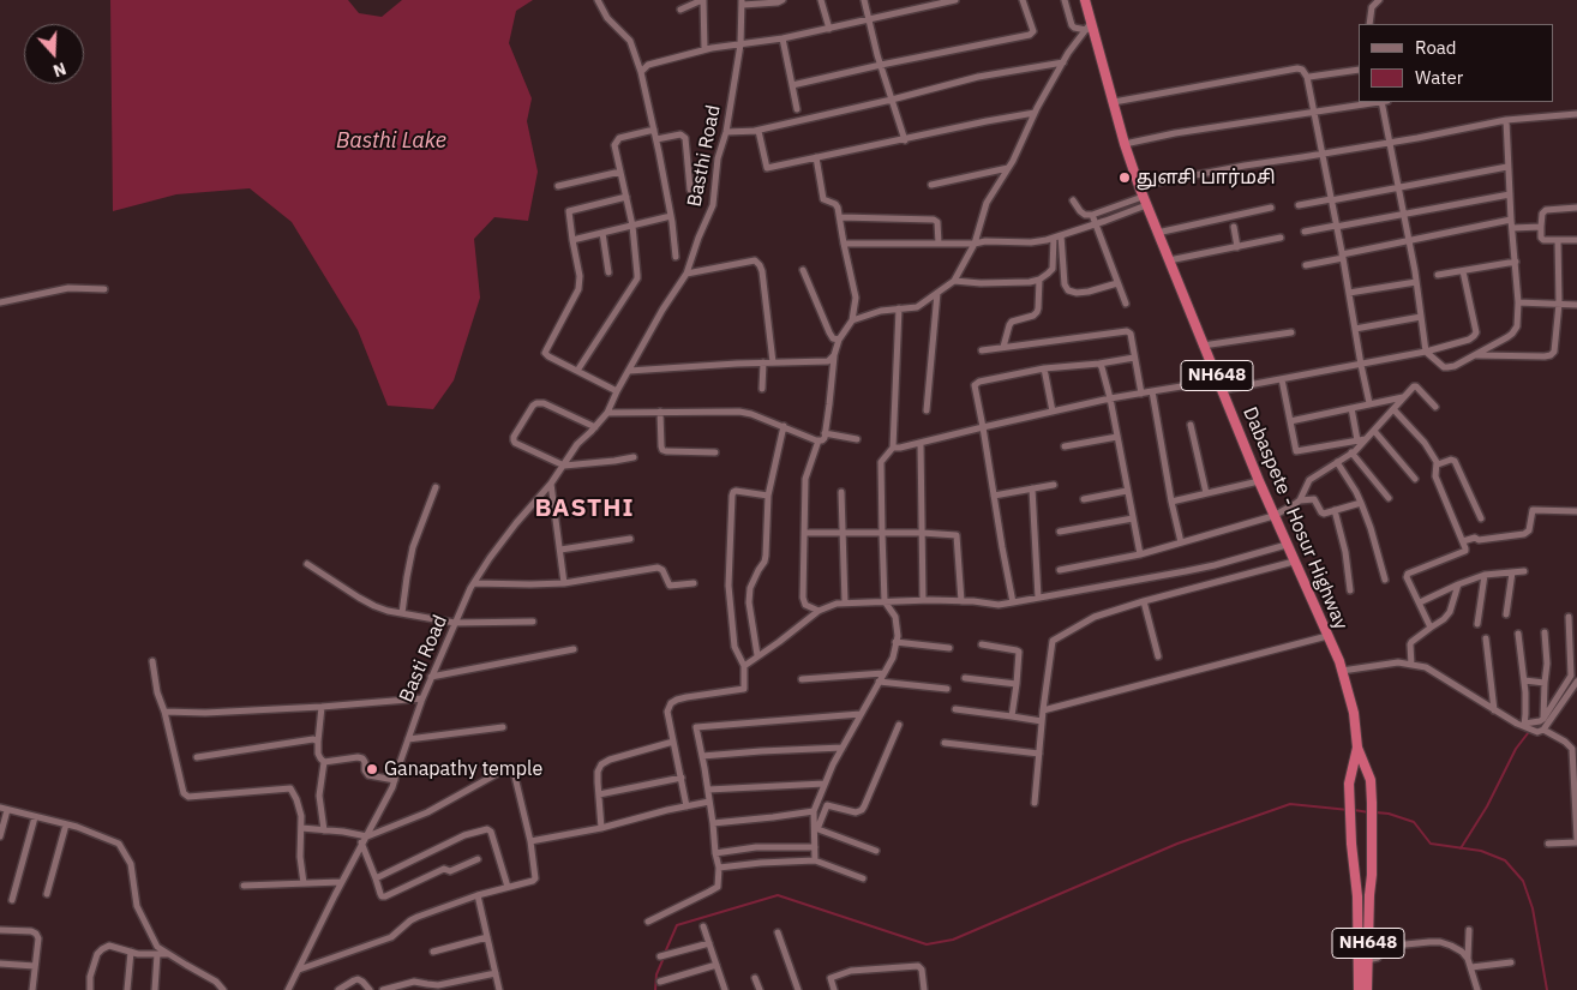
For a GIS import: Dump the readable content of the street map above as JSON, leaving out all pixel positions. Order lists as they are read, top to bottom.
{
  "streets": {
    "highway": ["NH648", "Dabaspete - Hosur Highway"],
    "street": ["Basthi Road", "Basti Road"]
  },
  "crossings": [
    ["Basthi Road", "Basti Road"],
    ["NH648", "Dabaspete - Hosur Highway"]
  ],
  "districts": ["BASTHI"],
  "water": ["Basthi Lake"],
  "places": ["துளசி பார்மசி", "Ganapathy temple"],
  "legend": ["Road", "Water"],
  "north": "bottom"
}
